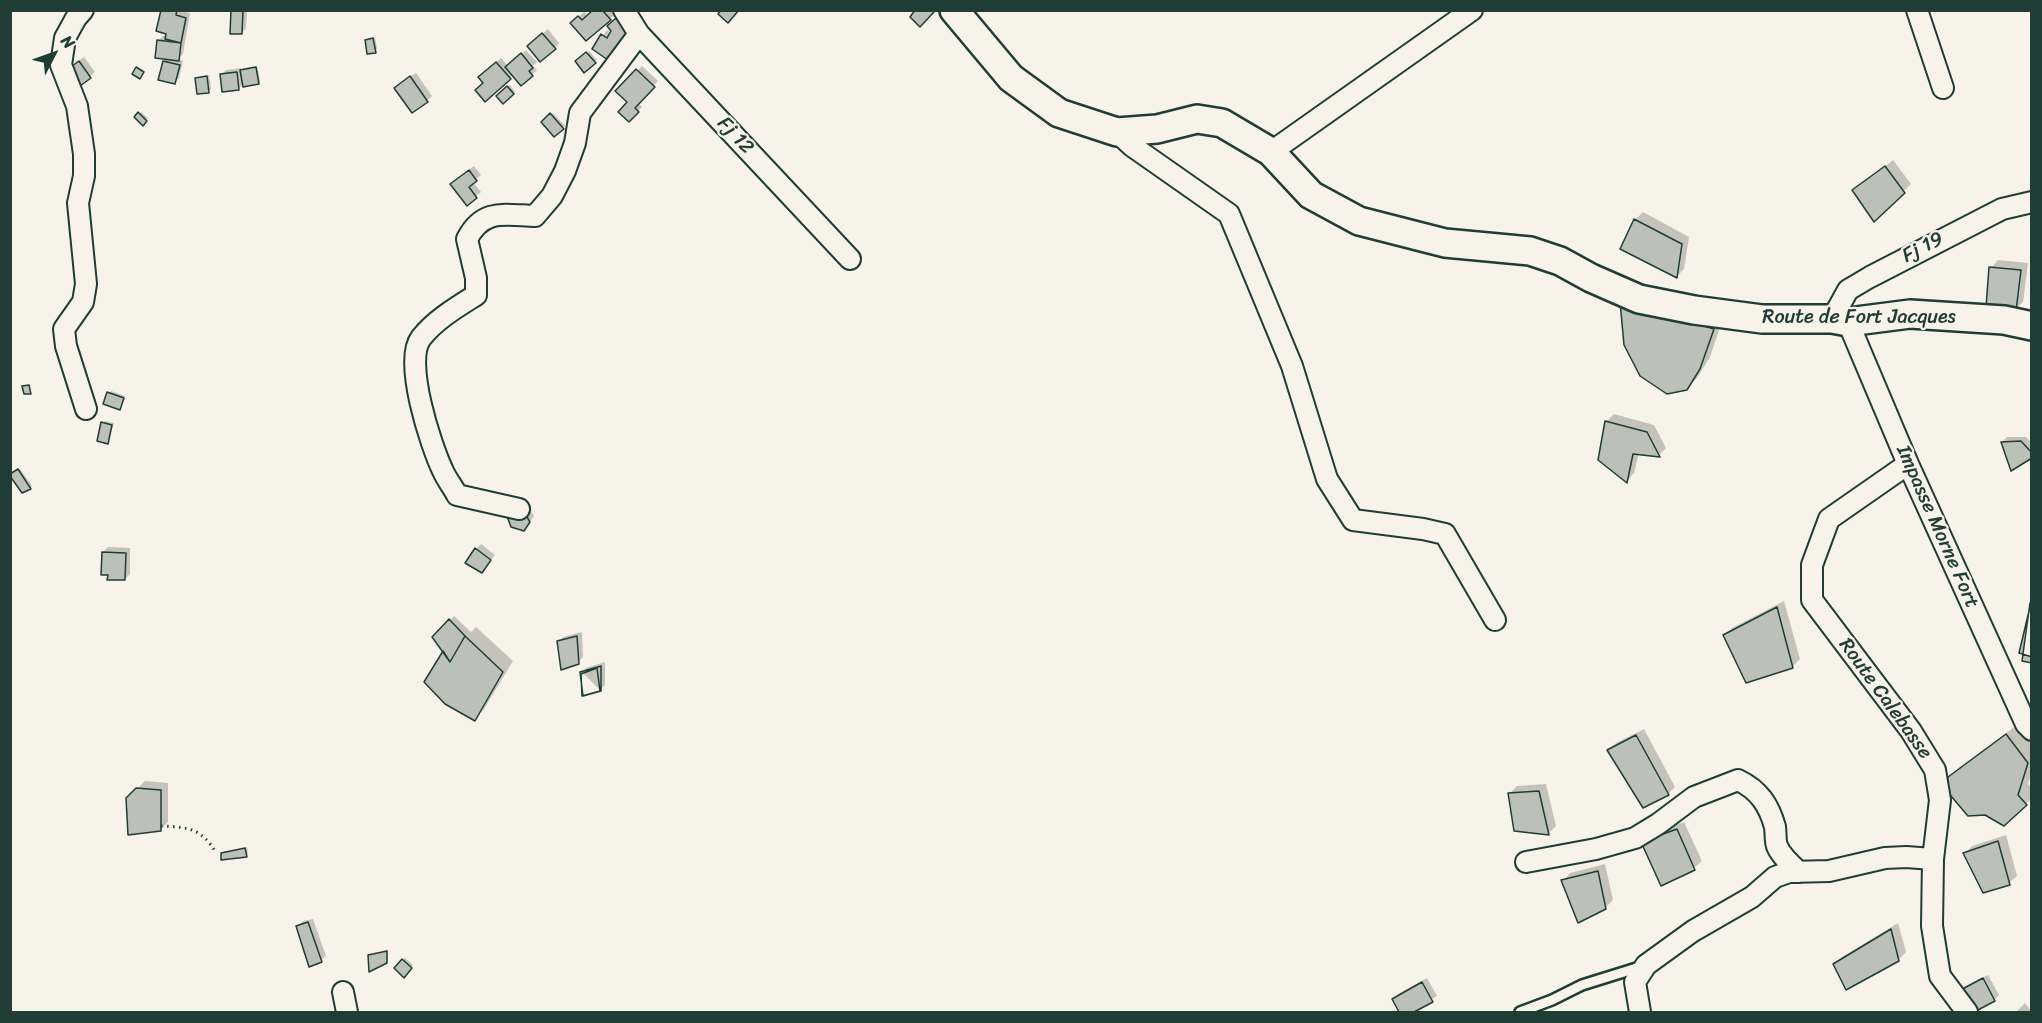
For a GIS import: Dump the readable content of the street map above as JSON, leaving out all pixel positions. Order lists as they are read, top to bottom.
{
  "streets": {
    "street": [
      "Fj 12",
      "Fj 19",
      "Route de Fort Jacques",
      "Impasse Morne Fort",
      "Route Calebasse"
    ]
  },
  "crossings": [
    ["Fj 19", "Route de Fort Jacques"],
    ["Fj 19", "Impasse Morne Fort"],
    ["Route de Fort Jacques", "Impasse Morne Fort"],
    ["Impasse Morne Fort", "Route Calebasse"]
  ],
  "north": "top right"
}
